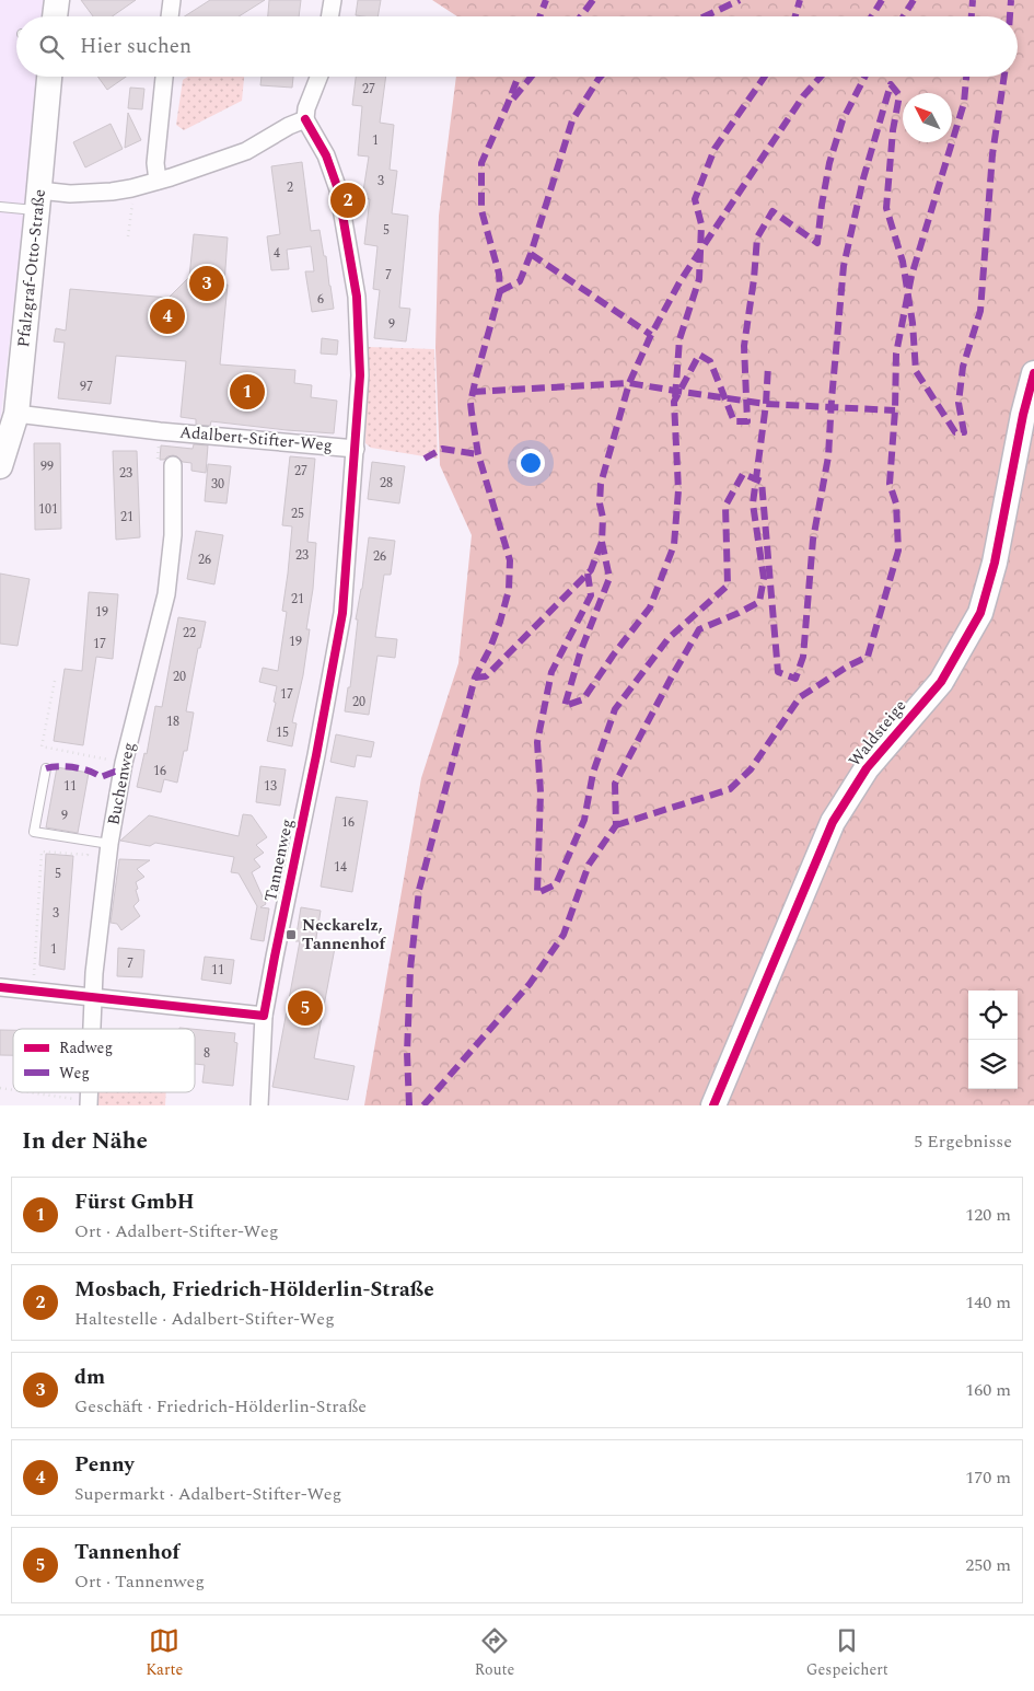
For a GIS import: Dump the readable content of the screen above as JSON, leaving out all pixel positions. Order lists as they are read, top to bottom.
{
  "streets": {
    "street": [
      "Pfalzgraf-Otto-Straße",
      "Adalbert-Stifter-Weg",
      "Waldsteige",
      "Buchenweg",
      "Tannenweg"
    ]
  },
  "crossings": [
    ["Pfalzgraf-Otto-Straße", "Adalbert-Stifter-Weg"],
    ["Adalbert-Stifter-Weg", "Tannenweg"]
  ],
  "places": {
    "transit": ["Neckarelz, Tannenhof"]
  },
  "house_numbers": [
    "27",
    "1",
    "3",
    "2",
    "5",
    "4",
    "7",
    "6",
    "9",
    "97",
    "99",
    "27",
    "23",
    "28",
    "30",
    "101",
    "25",
    "21",
    "23",
    "26",
    "26",
    "21",
    "19",
    "22",
    "19",
    "17",
    "20",
    "17",
    "20",
    "18",
    "15",
    "16",
    "11",
    "13",
    "9",
    "16",
    "14",
    "5",
    "3",
    "1",
    "7",
    "11",
    "8"
  ],
  "legend": ["Radweg", "Weg"],
  "north": "top left",
  "page": {
    "search": "Hier suchen",
    "pins": [
      "2",
      "3",
      "4",
      "1",
      "5"
    ],
    "heading": ["In der Nähe", "5 Ergebnisse"],
    "list": [
      {
        "mark": "1",
        "name": "Fürst GmbH",
        "note": "Ort · Adalbert-Stifter-Weg",
        "value": "120 m"
      },
      {
        "mark": "2",
        "name": "Mosbach, Friedrich-Hölderlin-Straße",
        "note": "Haltestelle · Adalbert-Stifter-Weg",
        "value": "140 m"
      },
      {
        "mark": "3",
        "name": "dm",
        "note": "Geschäft · Friedrich-Hölderlin-Straße",
        "value": "160 m"
      },
      {
        "mark": "4",
        "name": "Penny",
        "note": "Supermarkt · Adalbert-Stifter-Weg",
        "value": "170 m"
      },
      {
        "mark": "5",
        "name": "Tannenhof",
        "note": "Ort · Tannenweg",
        "value": "250 m"
      }
    ],
    "nav": ["Karte", "Route", "Gespeichert"]
  }
}
